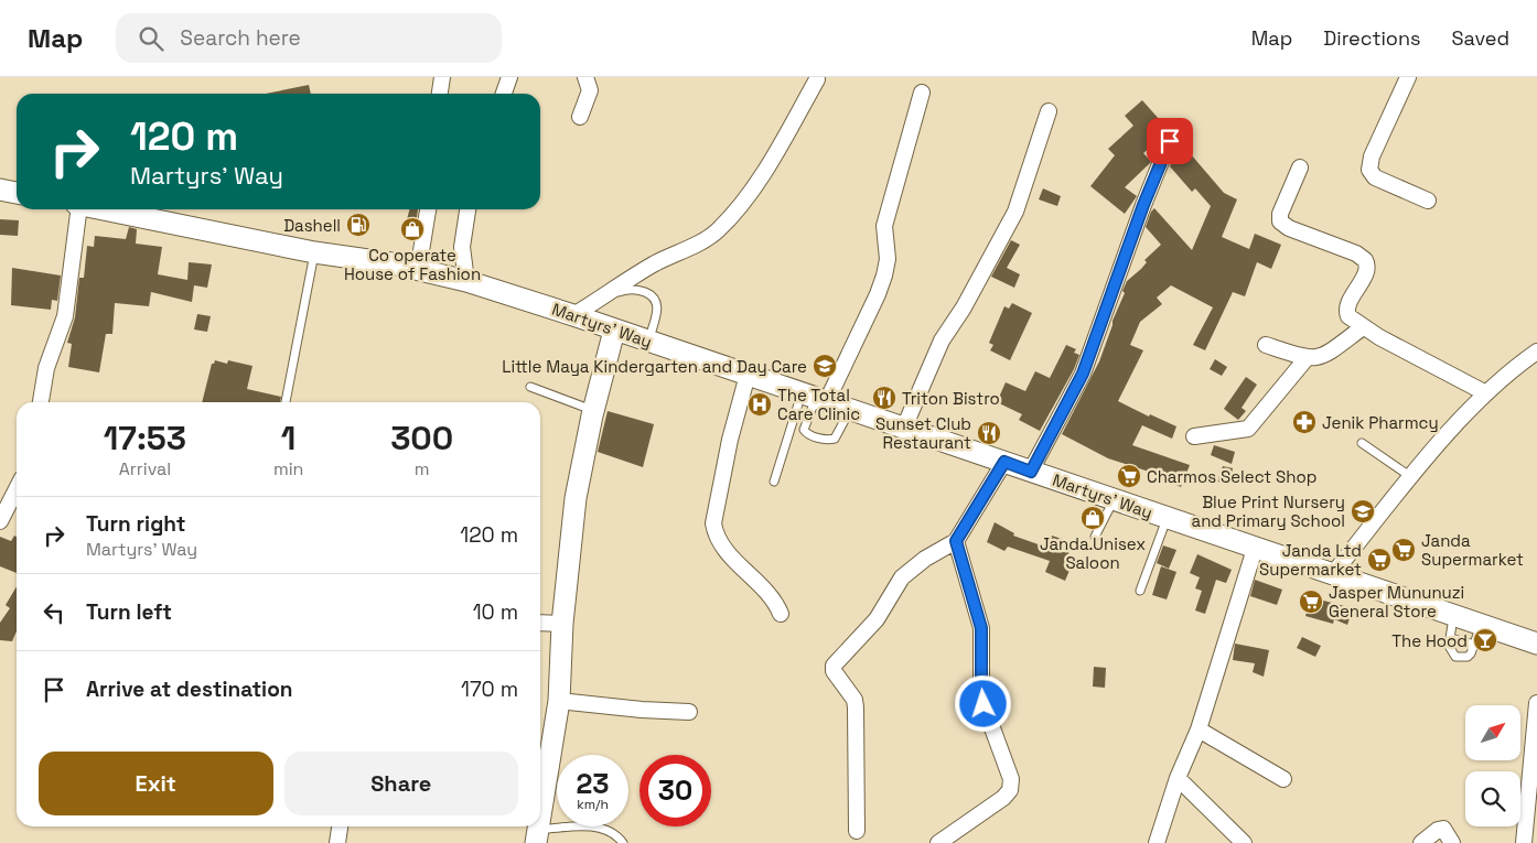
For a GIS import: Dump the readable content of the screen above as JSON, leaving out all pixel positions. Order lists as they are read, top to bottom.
{
  "streets": {
    "main road": ["Martyrs' Way"]
  },
  "places": {
    "fuel station": ["Dashell"],
    "shop": ["Co operate House of Fashion", "Janda.Unisex Saloon"],
    "school or university": ["Little Maya Kindergarten and Day Care", "Blue Print Nursery and Primary School"],
    "restaurant": ["Triton Bistro", "Sunset Club Restaurant"],
    "hospital": ["The Total Care Clinic"],
    "pharmacy": ["Jenik Pharmcy"],
    "supermarket": [
      "Charmos Select Shop",
      "Janda Supermarket",
      "Janda Ltd Supermarket",
      "Jasper Mununuzi General Store"
    ],
    "bar": ["The Hood"]
  },
  "north": "top right",
  "page": {
    "header": "Map",
    "search": "Search here",
    "nav": ["Map", "Directions", "Saved"],
    "turn": ["120 m", "Martyrs' Way"],
    "eta": [
      "17:53",
      "Arrival",
      "1",
      "min",
      "300",
      "m"
    ],
    "list": [
      {
        "name": "Turn right",
        "note": "Martyrs' Way",
        "value": "120 m"
      },
      {
        "name": "Turn left",
        "value": "10 m"
      },
      {
        "name": "Arrive at destination",
        "value": "170 m"
      }
    ],
    "buttons": ["Exit", "Share"],
    "speed": "23 km/h",
    "limit": "30"
  }
}
